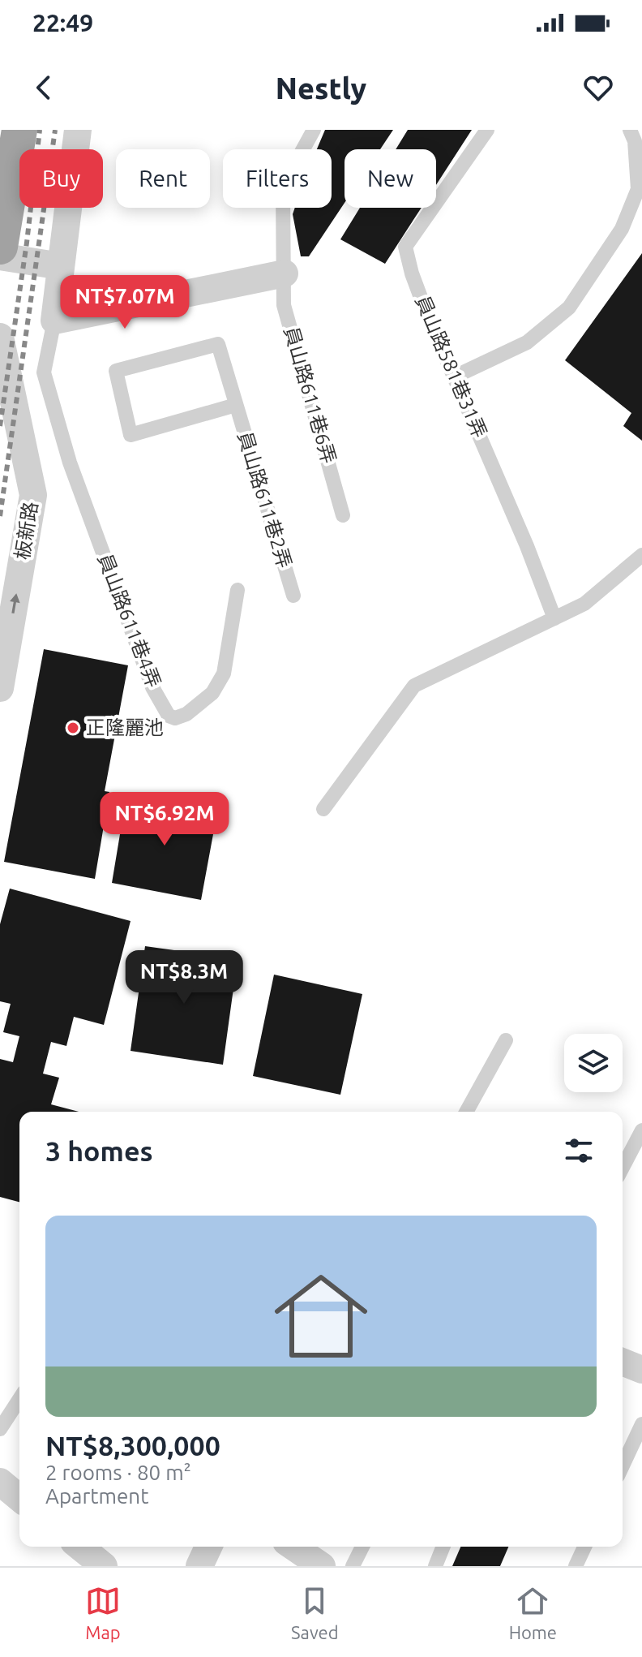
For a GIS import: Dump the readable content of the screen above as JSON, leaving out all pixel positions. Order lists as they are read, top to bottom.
{
  "streets": {
    "street": ["板新路"],
    "lane": [
      "員山路581巷31弄",
      "員山路611巷6弄",
      "員山路611巷2弄",
      "員山路611巷4弄"
    ]
  },
  "one_way": ["板新路"],
  "places": ["正隆麗池"],
  "page": {
    "status": "22:49",
    "header": "Nestly",
    "chip": [
      "Buy",
      "Rent",
      "Filters",
      "New"
    ],
    "price": ["NT$7.07M", "NT$6.92M", "NT$8.3M"],
    "heading": "3 homes",
    "list": [
      {
        "name": "NT$8,300,000",
        "note": "2 rooms · 80 m² · Apartment"
      }
    ],
    "tabs": ["Map", "Saved", "Home"]
  }
}
